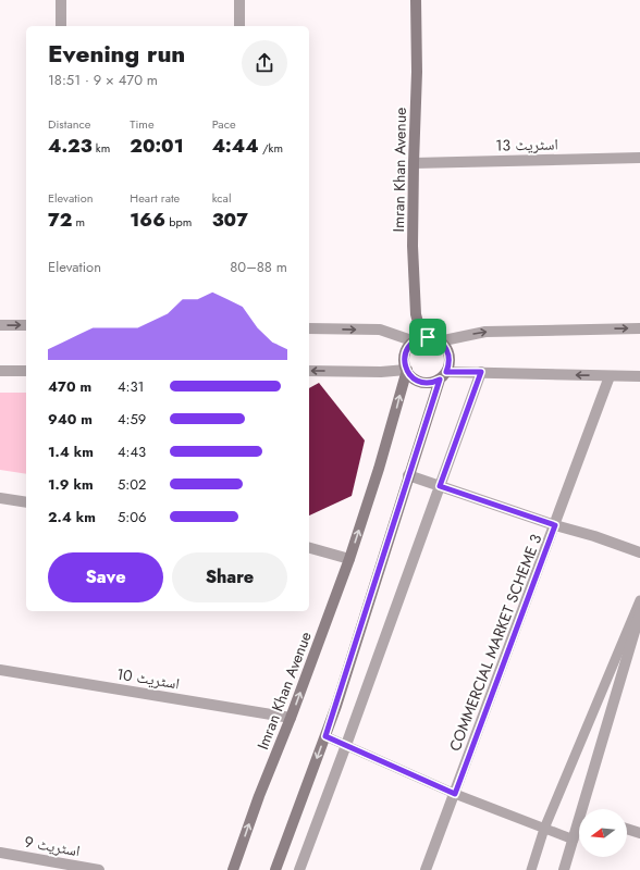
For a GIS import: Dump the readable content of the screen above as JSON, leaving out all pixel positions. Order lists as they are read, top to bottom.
{
  "streets": {
    "main road": ["Imran Khan Avenue"],
    "street": [
      "اسٹریٹ 13",
      "COMMERCIAL MARKET SCHEME 3",
      "اسٹریٹ 10",
      "اسٹریٹ 9"
    ]
  },
  "crossings": [
    ["اسٹریٹ 13", "Imran Khan Avenue"],
    ["Imran Khan Avenue", "اسٹریٹ 10"]
  ],
  "north": "left",
  "page": {
    "heading": ["Evening run", "18:51 · 9 × 470 m"],
    "stats": [
      ["Distance", "4.23 km"],
      ["Time", "20:01"],
      ["Pace", "4:44 /km"],
      ["Elevation", "72 m"],
      ["Heart rate", "166 bpm"],
      ["kcal", "307"]
    ],
    "chart": ["Elevation", "80–88 m"],
    "list": [
      {
        "name": "470 m",
        "note": "4:31"
      },
      {
        "name": "940 m",
        "note": "4:59"
      },
      {
        "name": "1.4 km",
        "note": "4:43"
      },
      {
        "name": "1.9 km",
        "note": "5:02"
      },
      {
        "name": "2.4 km",
        "note": "5:06"
      }
    ],
    "buttons": ["Save", "Share"]
  }
}
